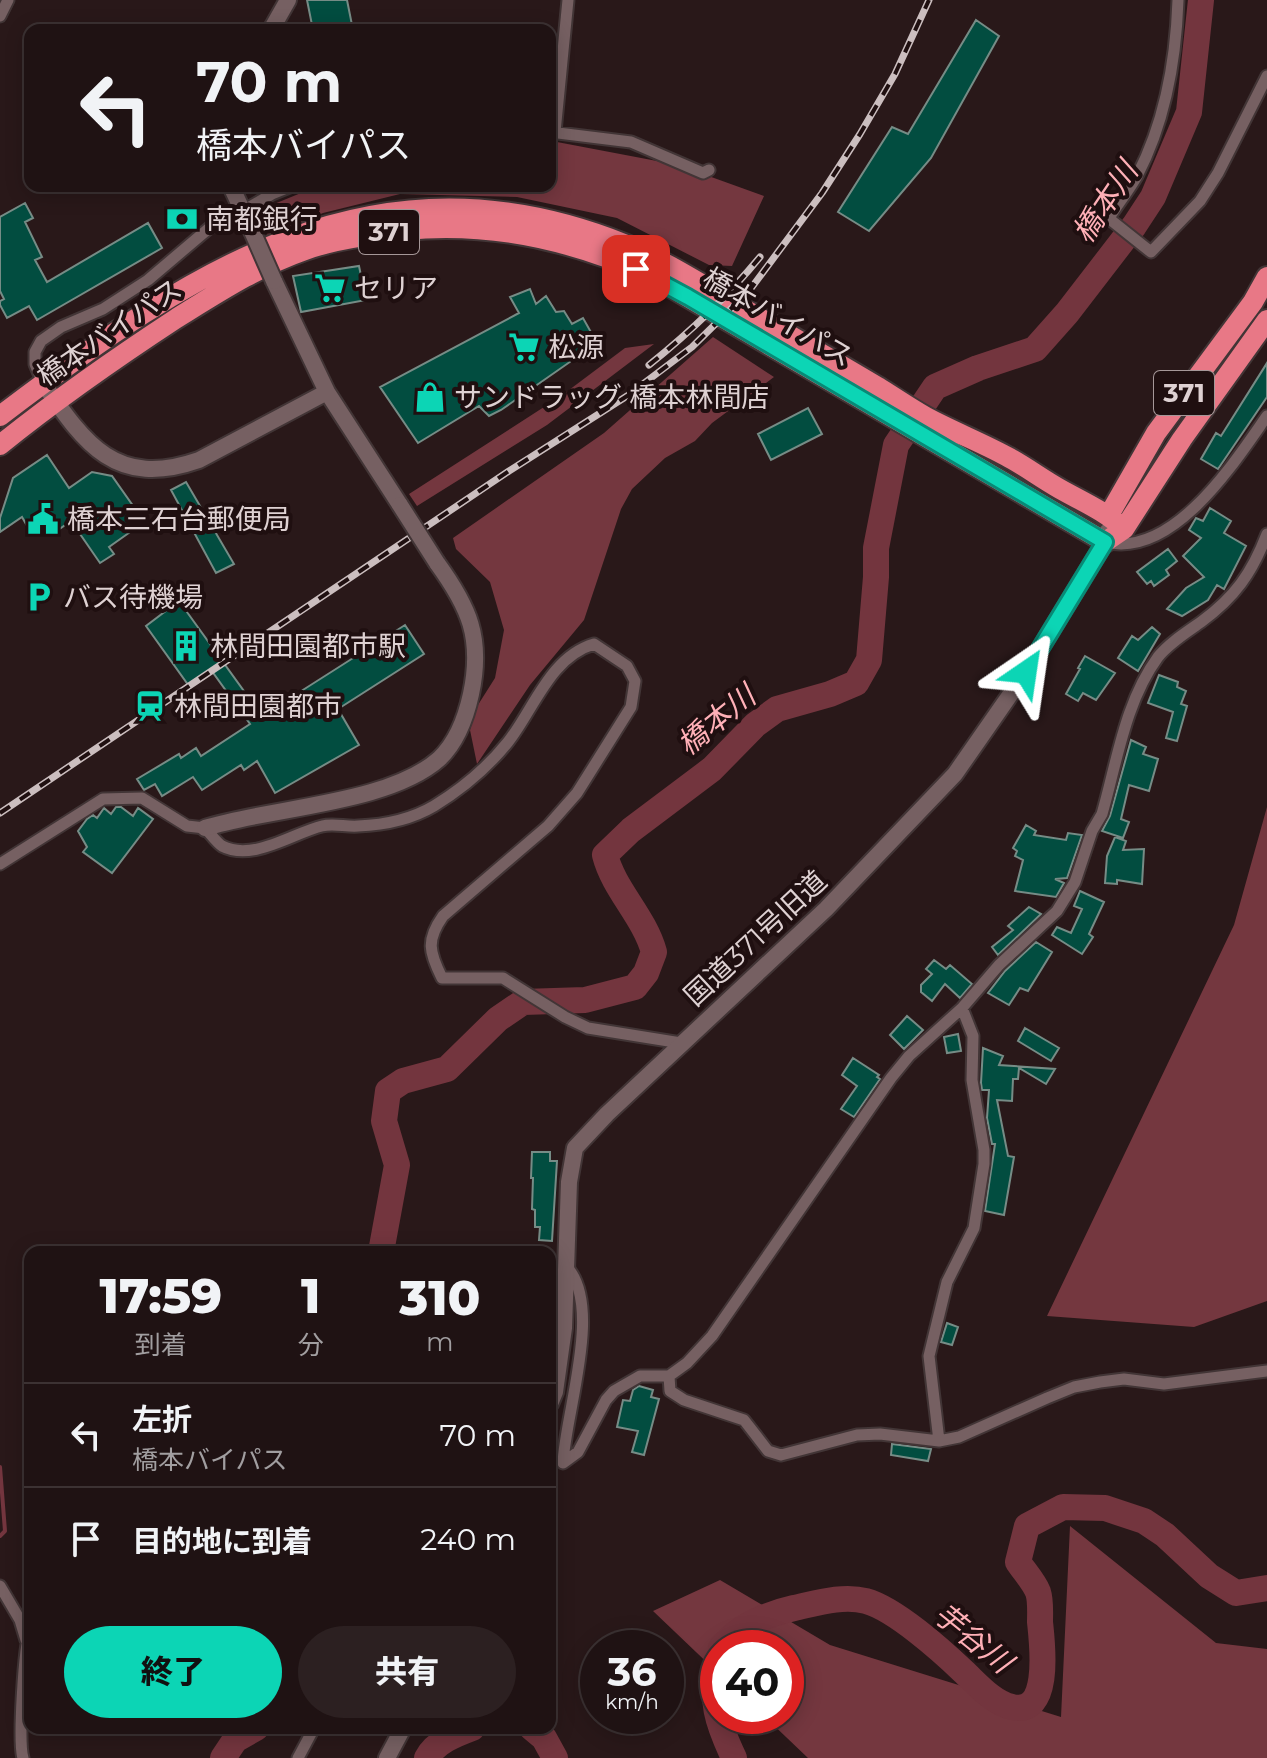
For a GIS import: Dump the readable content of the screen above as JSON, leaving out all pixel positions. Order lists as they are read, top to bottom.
{
  "streets": {
    "highway": ["371", "橋本バイパス"],
    "street": ["国道371号旧道"]
  },
  "crossings": [
    ["371", "橋本バイパス"],
    ["371", "国道371号旧道"],
    ["橋本バイパス", "国道371号旧道"]
  ],
  "water": ["橋本川", "芋谷川"],
  "places": {
    "bank": ["南都銀行"],
    "supermarket": ["セリア", "松源"],
    "shop": ["サンドラッグ 橋本林間店"],
    "public building": ["橋本三石台郵便局"],
    "parking": ["バス待機場"],
    "building": ["林間田園都市駅"],
    "station": ["林間田園都市"]
  },
  "page": {
    "turn": ["70 m", "橋本バイパス"],
    "eta": [
      "17:59",
      "到着",
      "1",
      "分",
      "310",
      "m"
    ],
    "list": [
      {
        "name": "左折",
        "note": "橋本バイパス",
        "value": "70 m"
      },
      {
        "name": "目的地に到着",
        "value": "240 m"
      }
    ],
    "buttons": ["終了", "共有"],
    "speed": "36 km/h",
    "limit": "40"
  }
}
